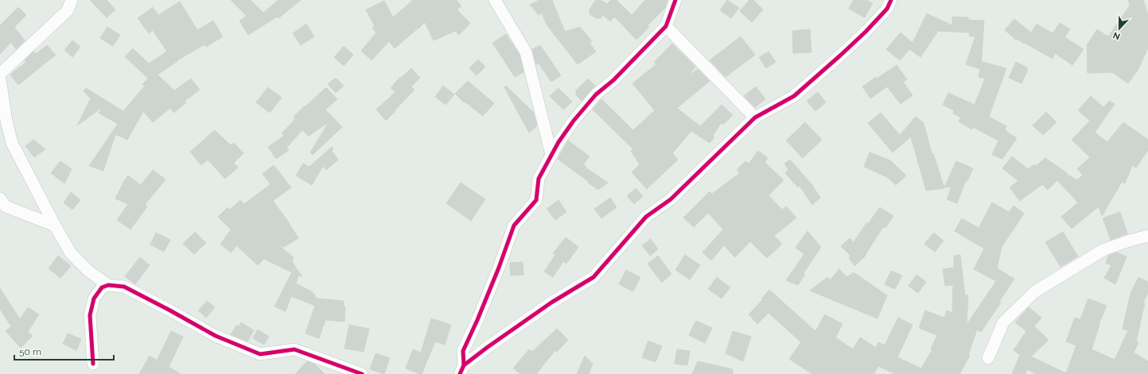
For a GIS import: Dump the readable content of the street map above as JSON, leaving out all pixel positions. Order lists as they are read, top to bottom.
{
  "scale_bar": "50 m",
  "north": "bottom"
}
